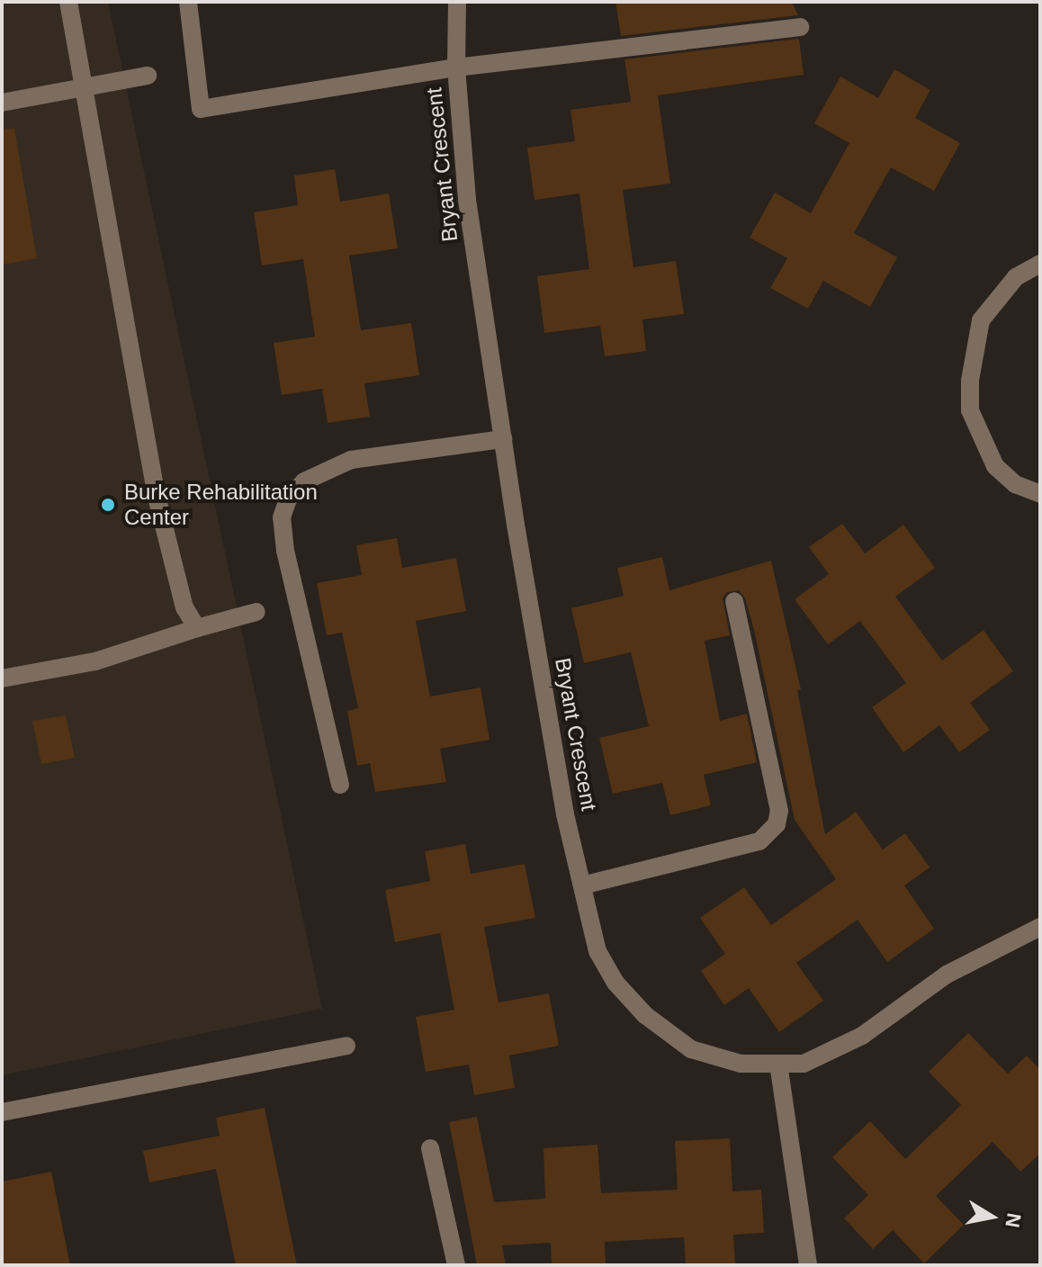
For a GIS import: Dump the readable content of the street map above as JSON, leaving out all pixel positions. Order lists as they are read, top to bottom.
{
  "streets": {
    "street": ["Bryant Crescent"]
  },
  "places": ["Burke Rehabilitation Center"],
  "north": "right"
}
